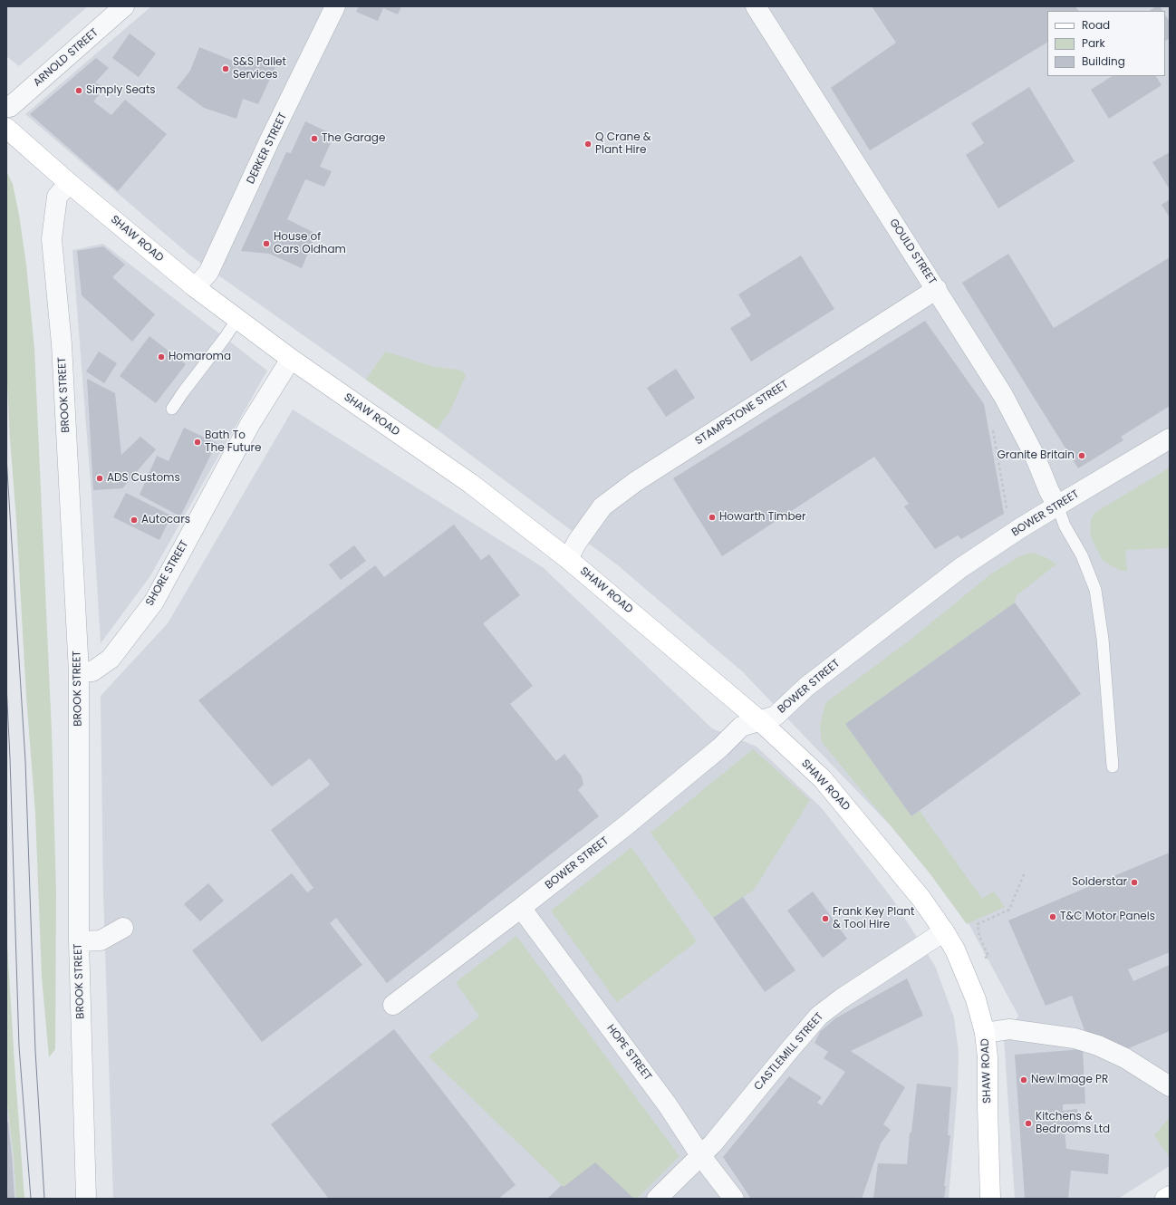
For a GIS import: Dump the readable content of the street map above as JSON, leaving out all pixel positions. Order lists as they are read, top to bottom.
{
  "streets": {
    "main road": ["SHAW ROAD"],
    "street": [
      "ARNOLD STREET",
      "DERKER STREET",
      "GOULD STREET",
      "BROOK STREET",
      "STAMPSTONE STREET",
      "BOWER STREET",
      "SHORE STREET",
      "CASTLEMILL STREET",
      "HOPE STREET"
    ]
  },
  "crossings": [
    ["DERKER STREET", "SHAW ROAD"],
    ["SHAW ROAD", "BROOK STREET"],
    ["SHAW ROAD", "STAMPSTONE STREET"],
    ["SHAW ROAD", "BOWER STREET"],
    ["SHAW ROAD", "SHORE STREET"],
    ["SHAW ROAD", "CASTLEMILL STREET"],
    ["GOULD STREET", "STAMPSTONE STREET"],
    ["GOULD STREET", "BOWER STREET"],
    ["BROOK STREET", "SHORE STREET"],
    ["BOWER STREET", "HOPE STREET"],
    ["CASTLEMILL STREET", "HOPE STREET"]
  ],
  "places": [
    "S&S Pallet Services",
    "Simply Seats",
    "The Garage",
    "Q Crane & Plant Hire",
    "House of Cars Oldham",
    "Homaroma",
    "Bath To The Future",
    "Granite Britain",
    "ADS Customs",
    "Howarth Timber",
    "Autocars",
    "Solderstar",
    "T&C Motor Panels",
    "Frank Key Plant & Tool Hire",
    "New Image PR",
    "Kitchens & Bedrooms Ltd"
  ],
  "legend": ["Road", "Park", "Building"]
}
